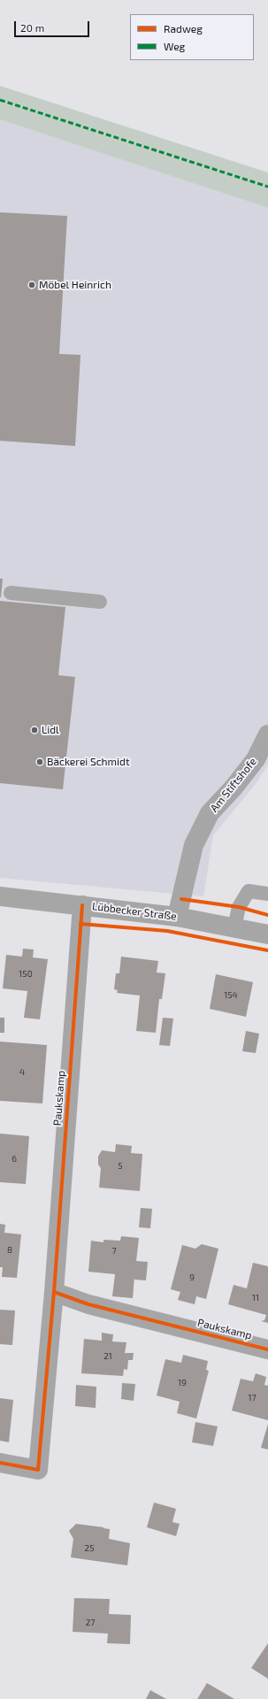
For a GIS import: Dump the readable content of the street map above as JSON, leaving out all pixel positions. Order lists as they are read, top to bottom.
{
  "streets": {
    "street": ["Am Stiftshofe", "Lübbecker Straße", "Paukskamp"]
  },
  "crossings": [
    ["Am Stiftshofe", "Lübbecker Straße"],
    ["Lübbecker Straße", "Paukskamp"]
  ],
  "places": ["Möbel Heinrich", "Lidl", "Bäckerei Schmidt"],
  "house_numbers": [
    "150",
    "154",
    "4",
    "6",
    "5",
    "8",
    "7",
    "9",
    "11",
    "21",
    "19",
    "17",
    "25",
    "27"
  ],
  "legend": ["Radweg", "Weg"],
  "scale_bar": "20 m"
}
